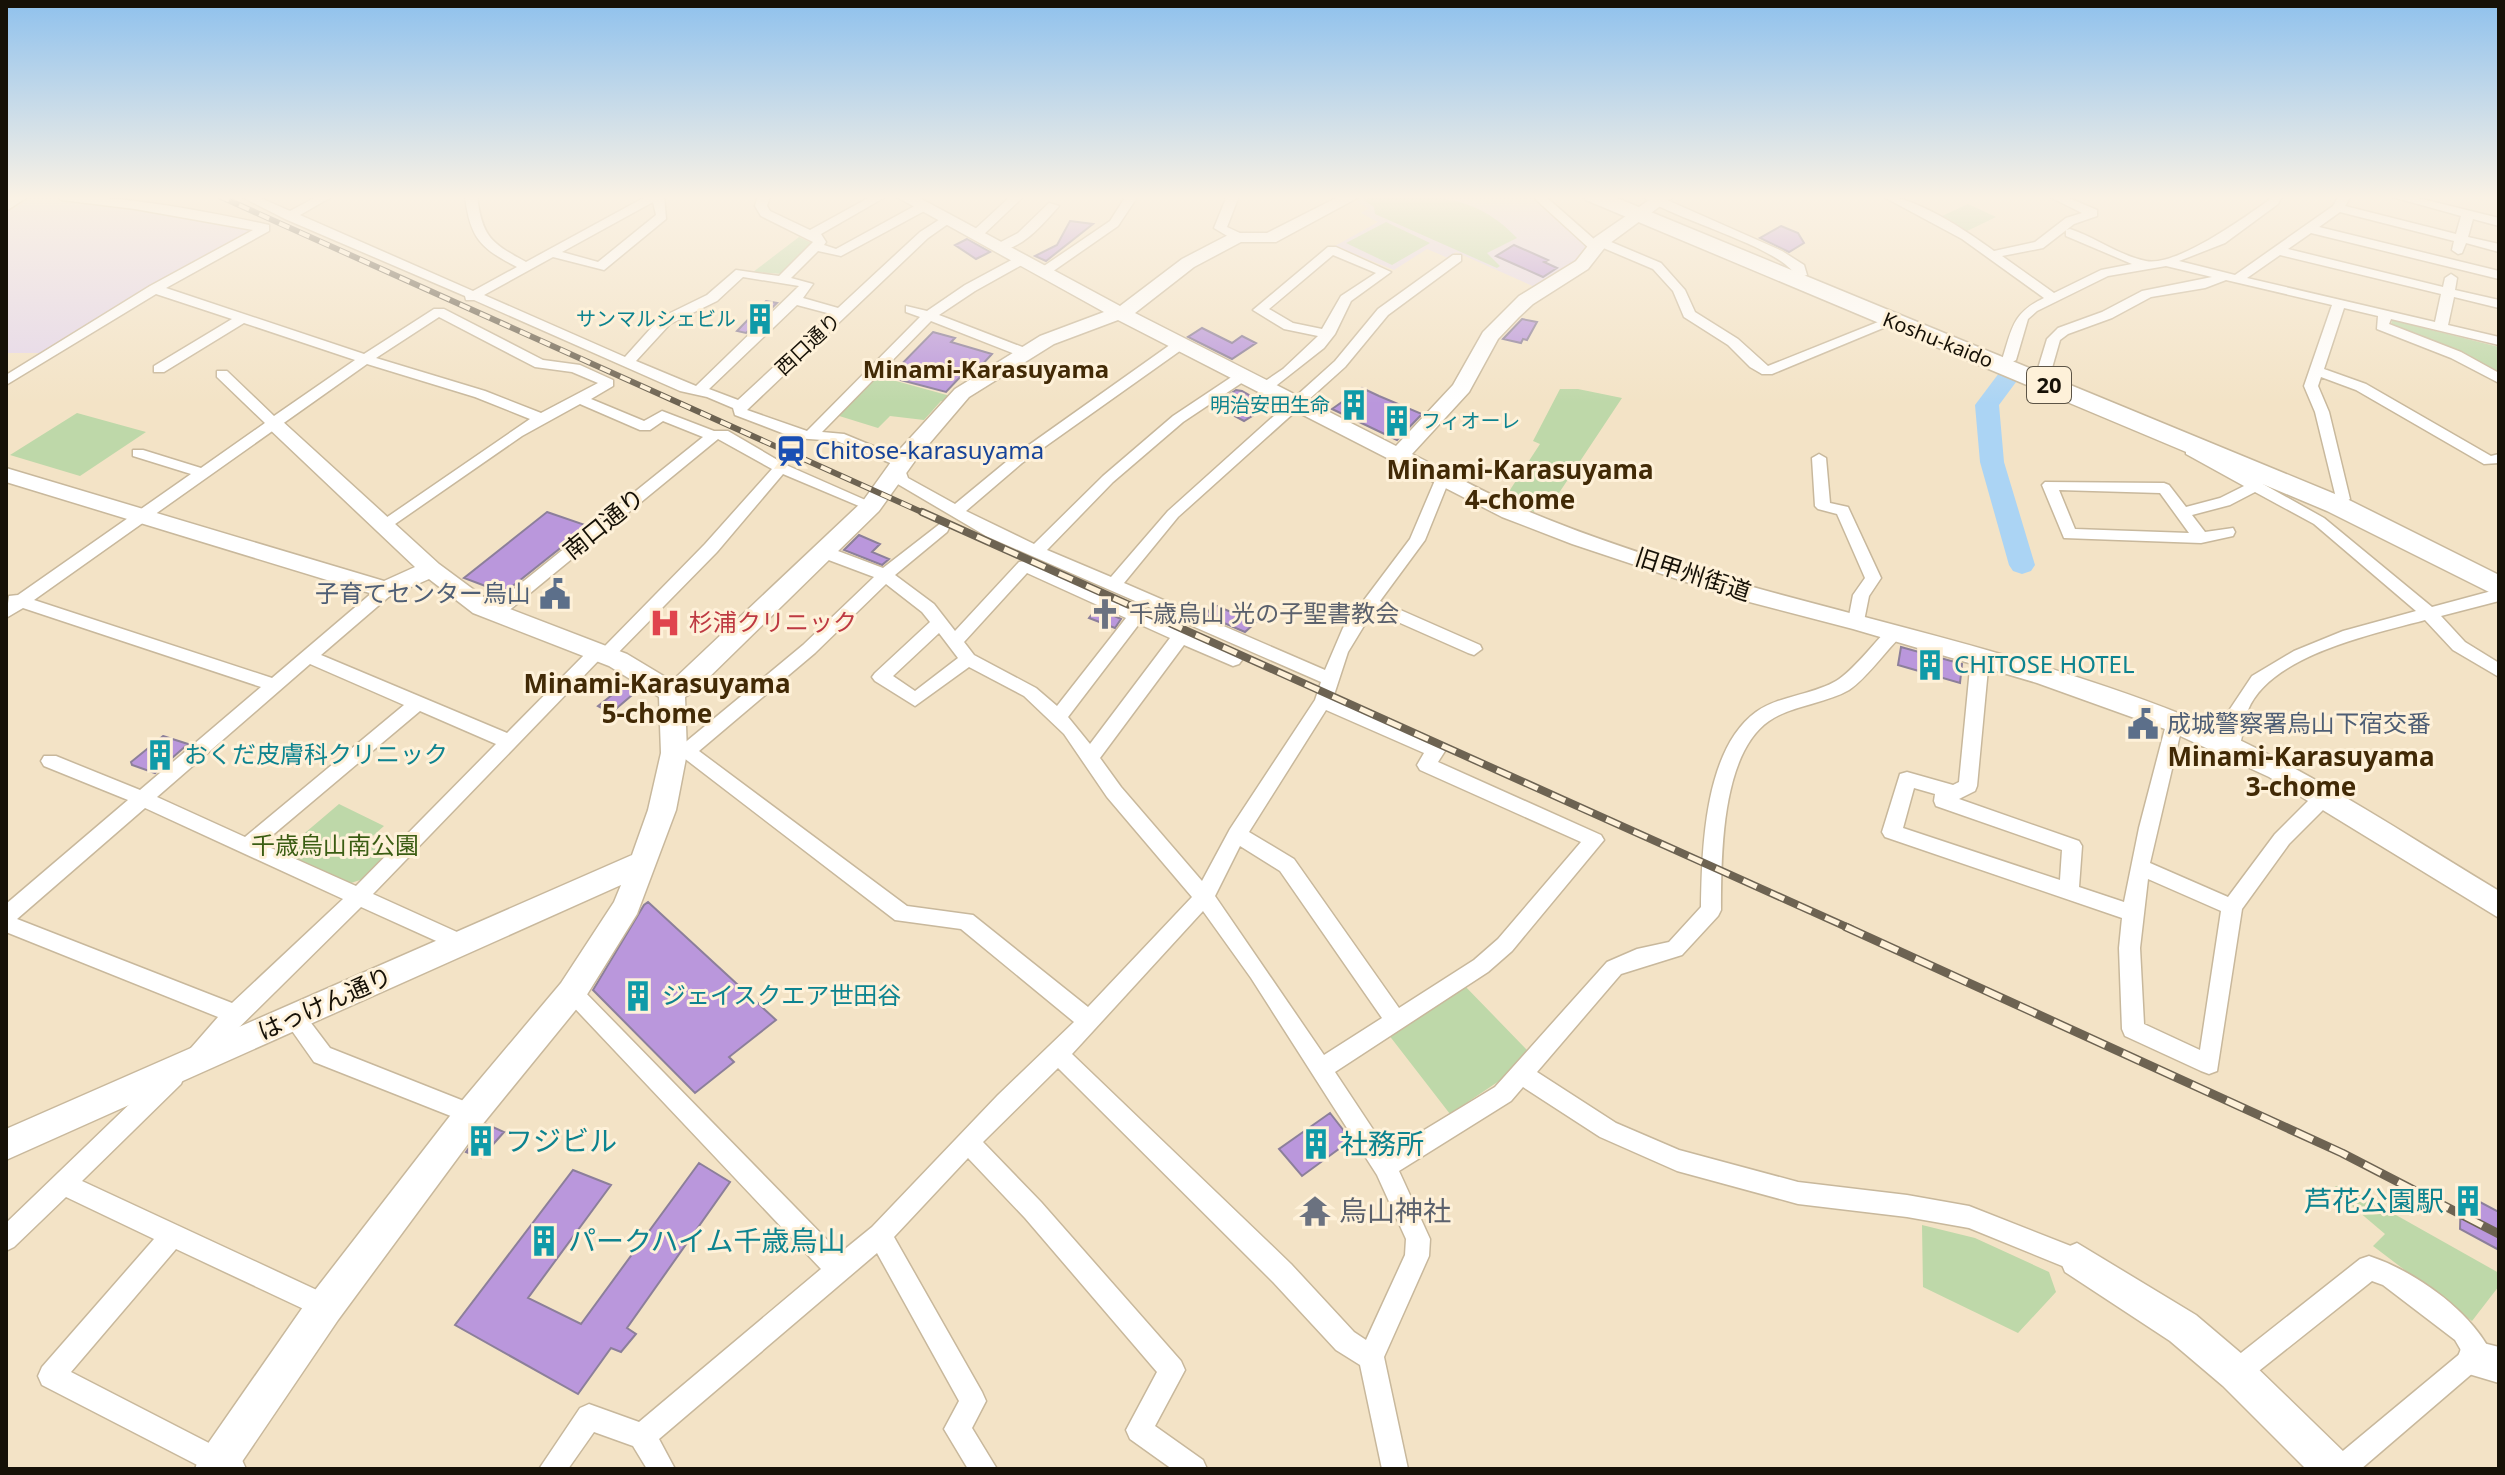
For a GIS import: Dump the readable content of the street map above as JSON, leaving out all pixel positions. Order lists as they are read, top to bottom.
{
  "streets": {
    "highway": ["Koshu-kaido", "20"],
    "street": [
      "西口通り",
      "南口通り",
      "旧甲州街道",
      "はっけん通り"
    ]
  },
  "districts": [
    "Minami-Karasuyama",
    "Minami-Karasuyama 4-chome",
    "Minami-Karasuyama 5-chome",
    "Minami-Karasuyama 3-chome"
  ],
  "parks": ["千歳烏山南公園"],
  "places": {
    "building": [
      "サンマルシェビル",
      "明治安田生命",
      "フィオーレ",
      "CHITOSE HOTEL",
      "おくだ皮膚科クリニック",
      "ジェイスクエア世田谷",
      "フジビル",
      "社務所",
      "芦花公園駅",
      "パークハイム千歳烏山"
    ],
    "station": ["Chitose-karasuyama"],
    "public building": ["子育てセンター烏山", "成城警察署烏山下宿交番"],
    "church": ["千歳烏山 光の子聖書教会"],
    "hospital": ["杉浦クリニック"],
    "temple": ["烏山神社"]
  }
}
